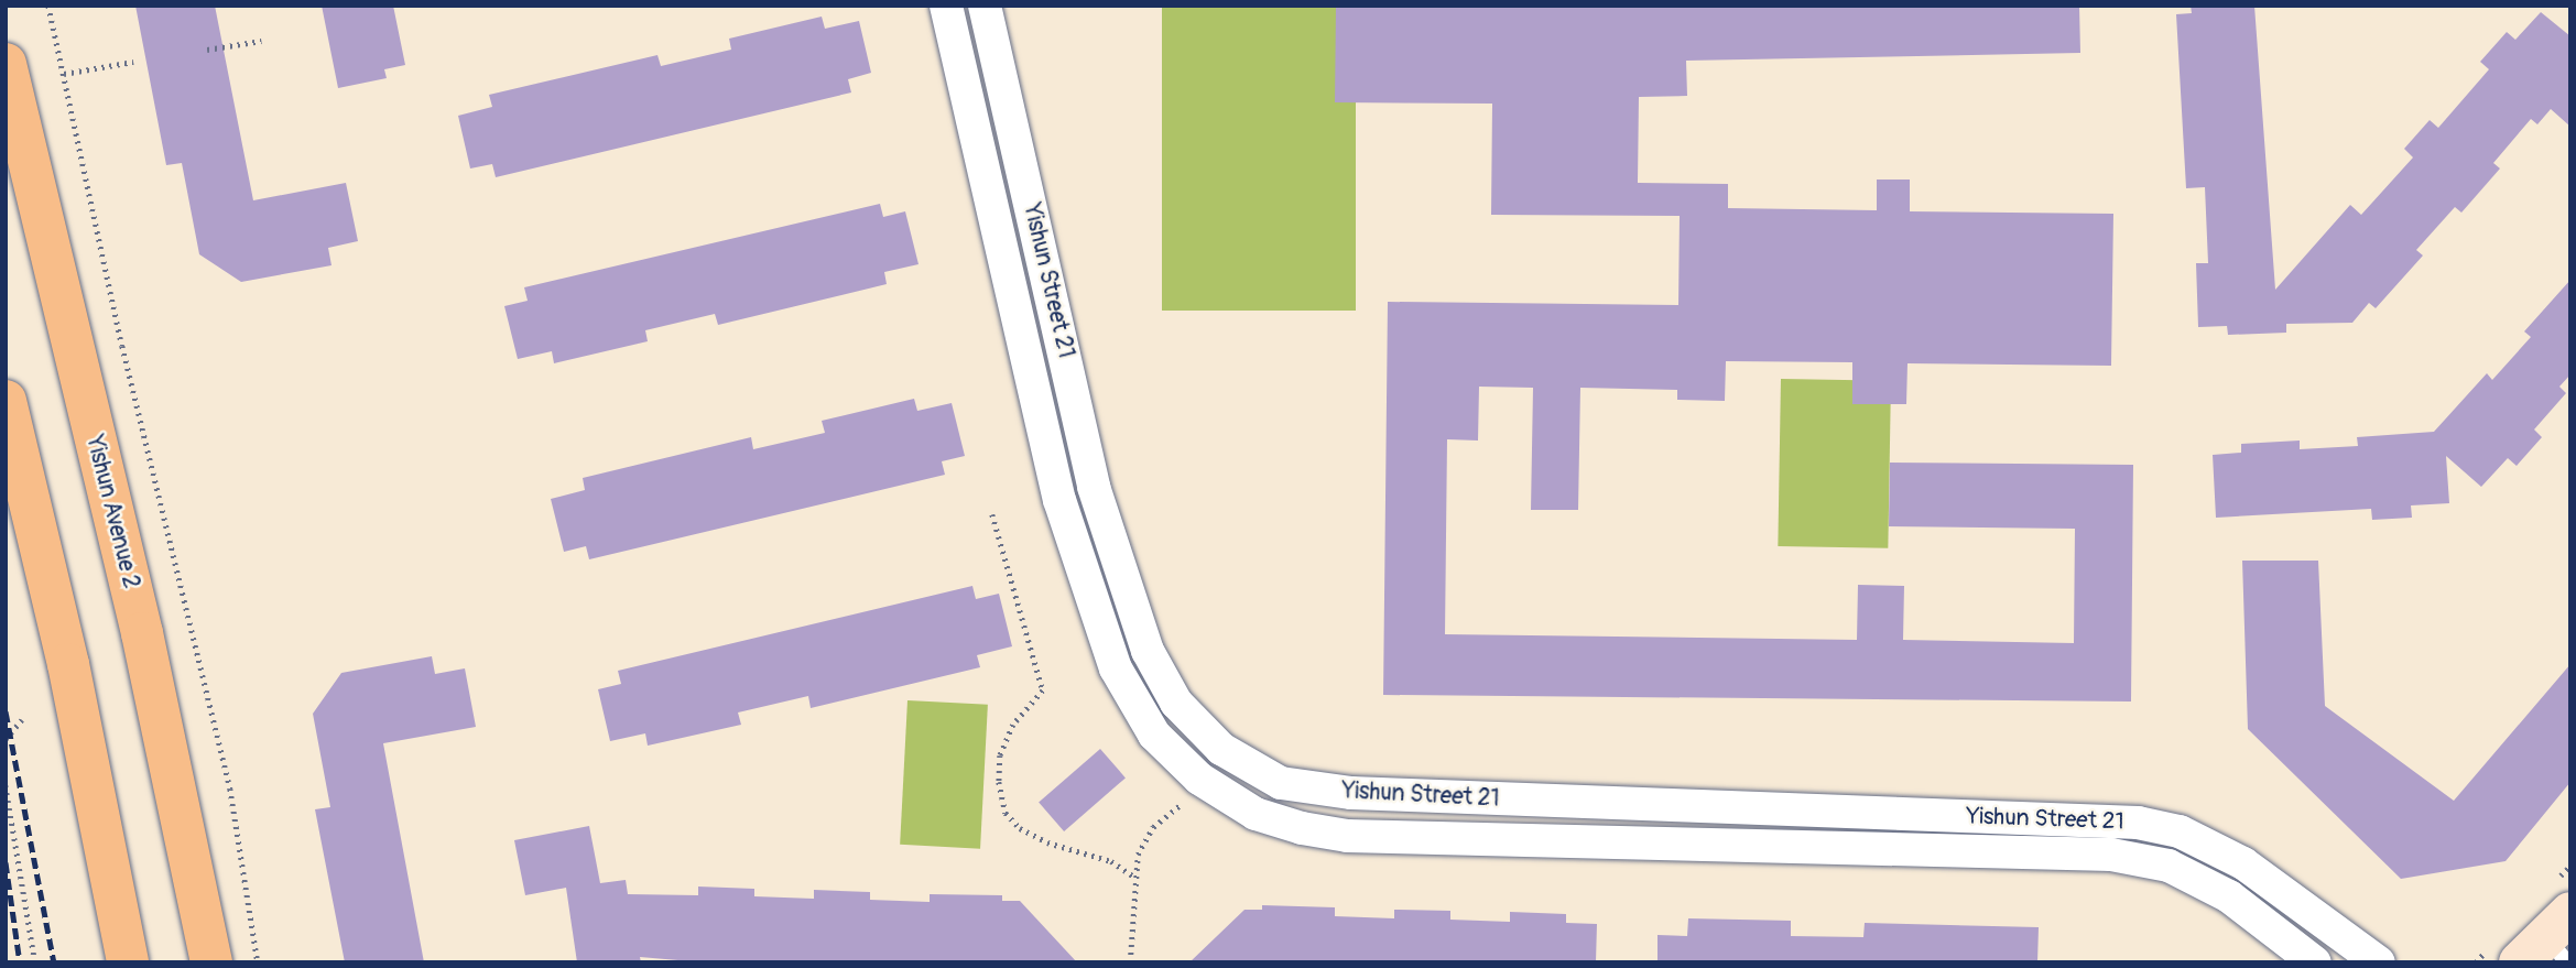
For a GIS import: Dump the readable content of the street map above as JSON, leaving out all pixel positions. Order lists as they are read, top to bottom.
{
  "streets": {
    "main road": ["Yishun Avenue 2"],
    "street": ["Yishun Street 21"]
  }
}
